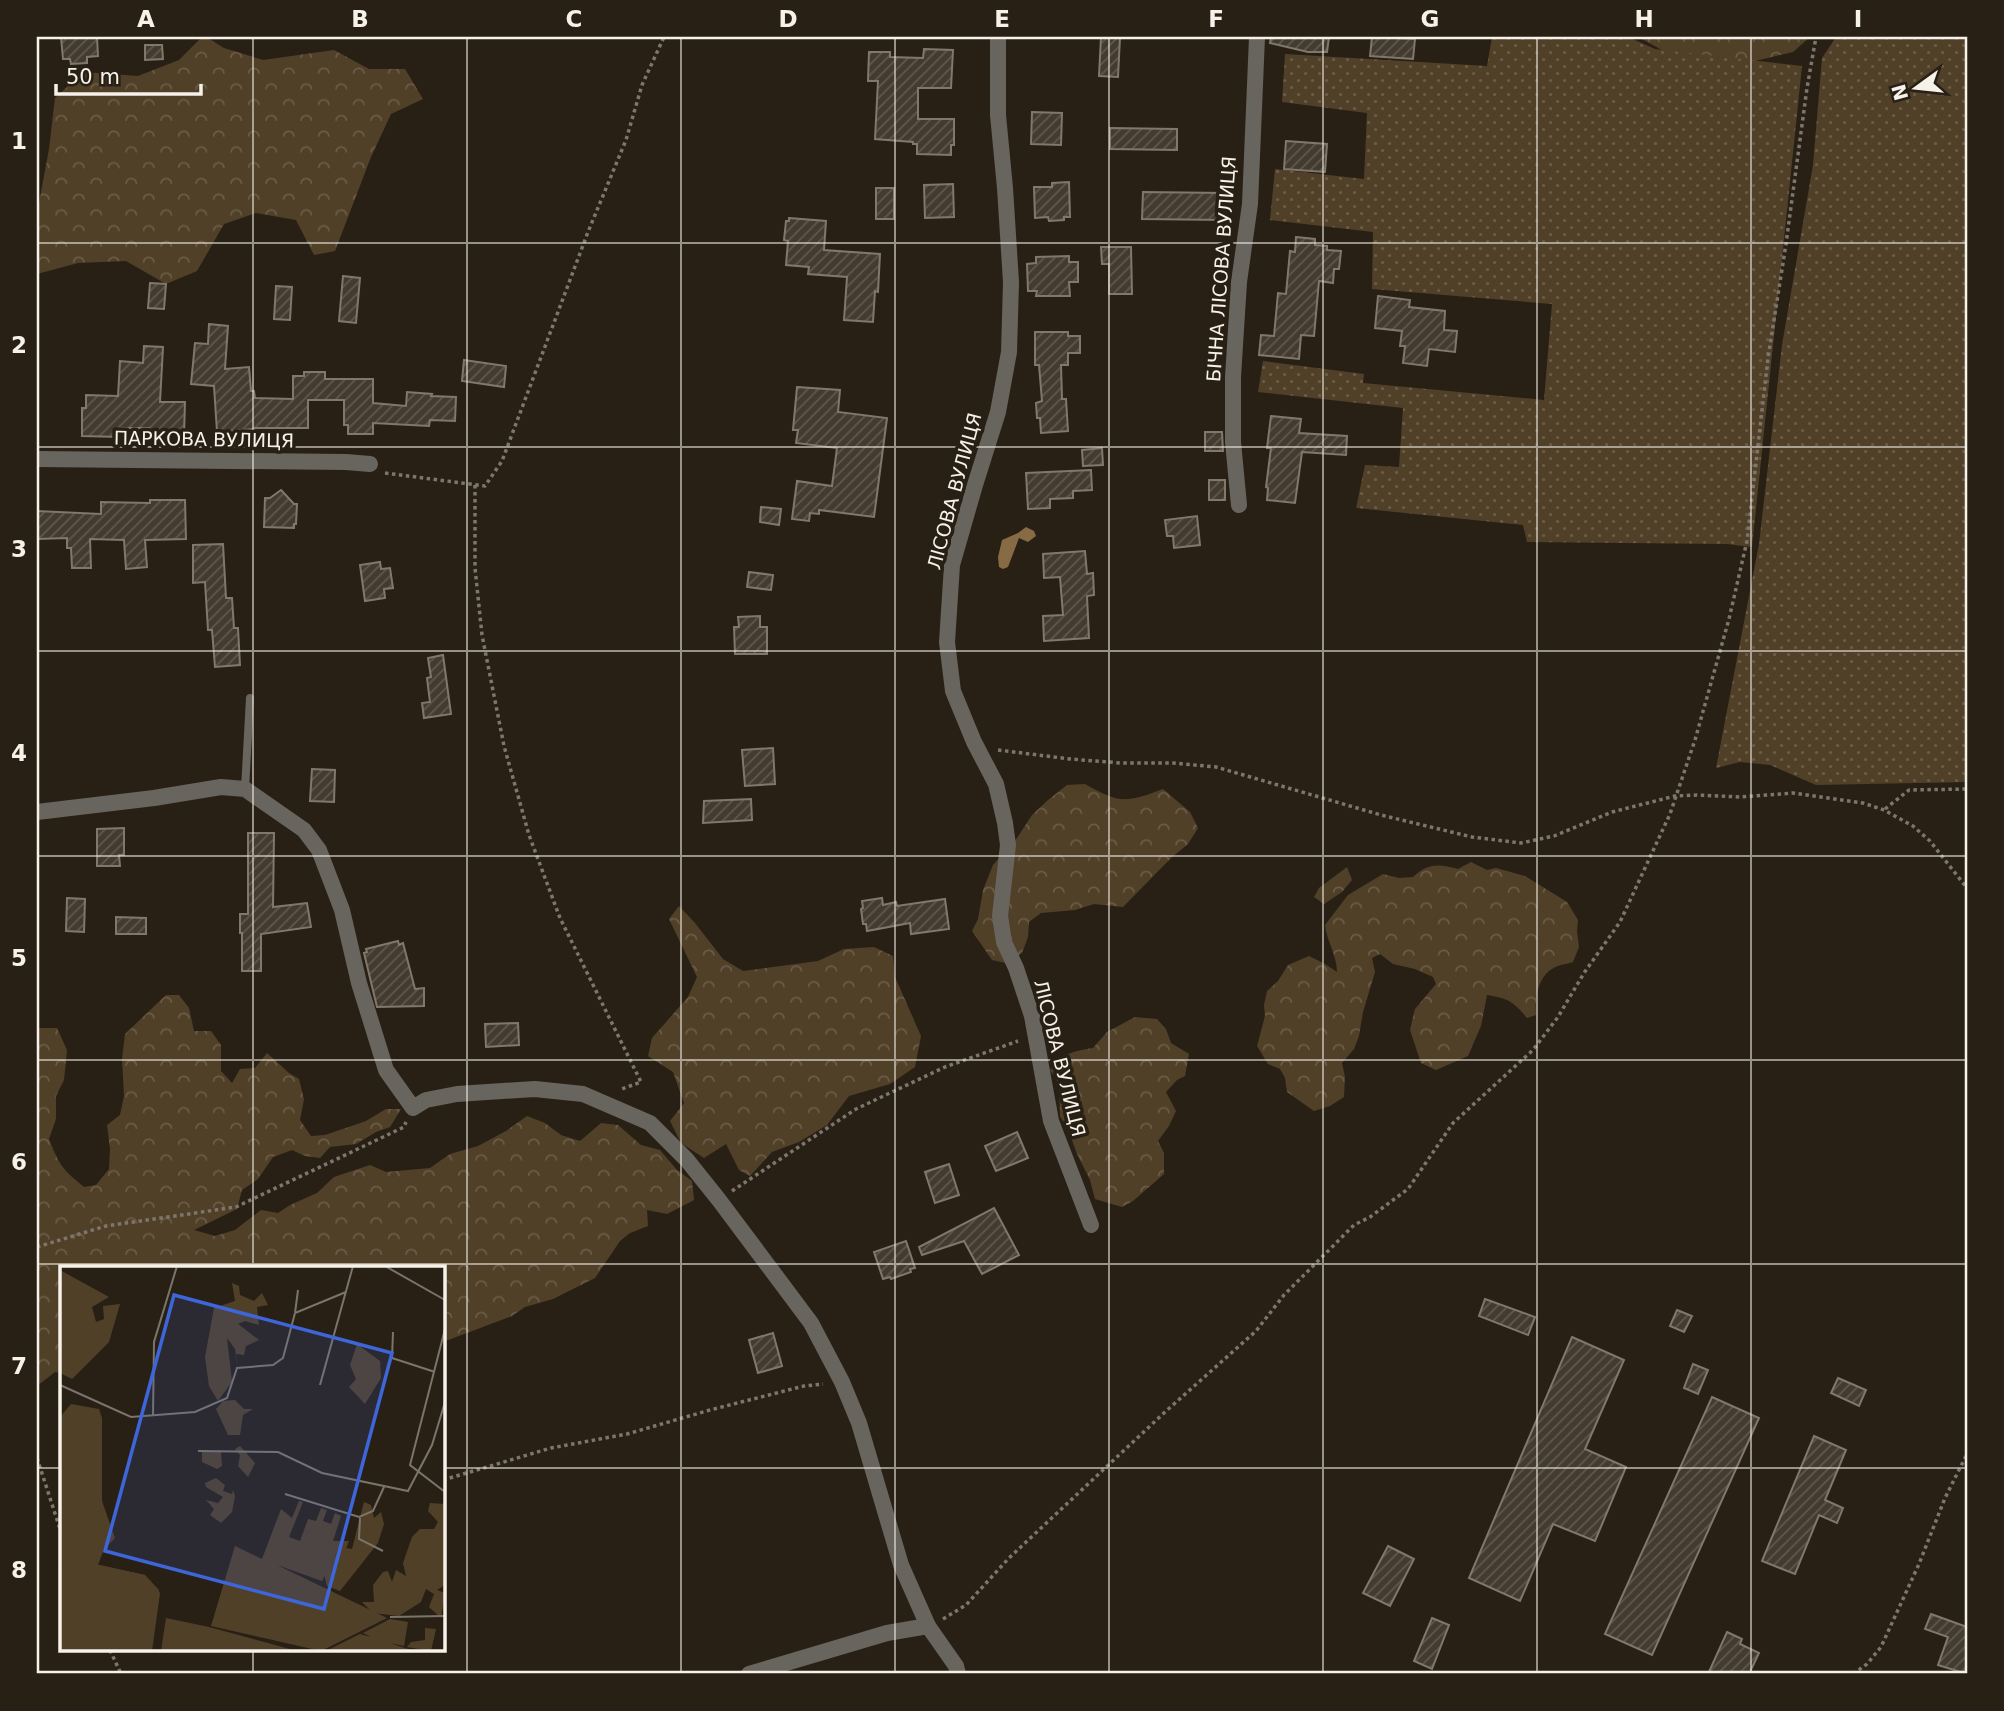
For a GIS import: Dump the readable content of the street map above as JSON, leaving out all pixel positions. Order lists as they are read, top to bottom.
{
  "streets": {
    "street": ["БІЧНА ЛІСОВА ВУЛИЦЯ", "ПАРКОВА ВУЛИЦЯ", "ЛІСОВА ВУЛИЦЯ"]
  },
  "scale_bar": "50 m",
  "north": "left",
  "grid": {
    "columns": [
      "A",
      "B",
      "C",
      "D",
      "E",
      "F",
      "G",
      "H",
      "I"
    ],
    "rows": [
      "1",
      "2",
      "3",
      "4",
      "5",
      "6",
      "7",
      "8"
    ]
  }
}
